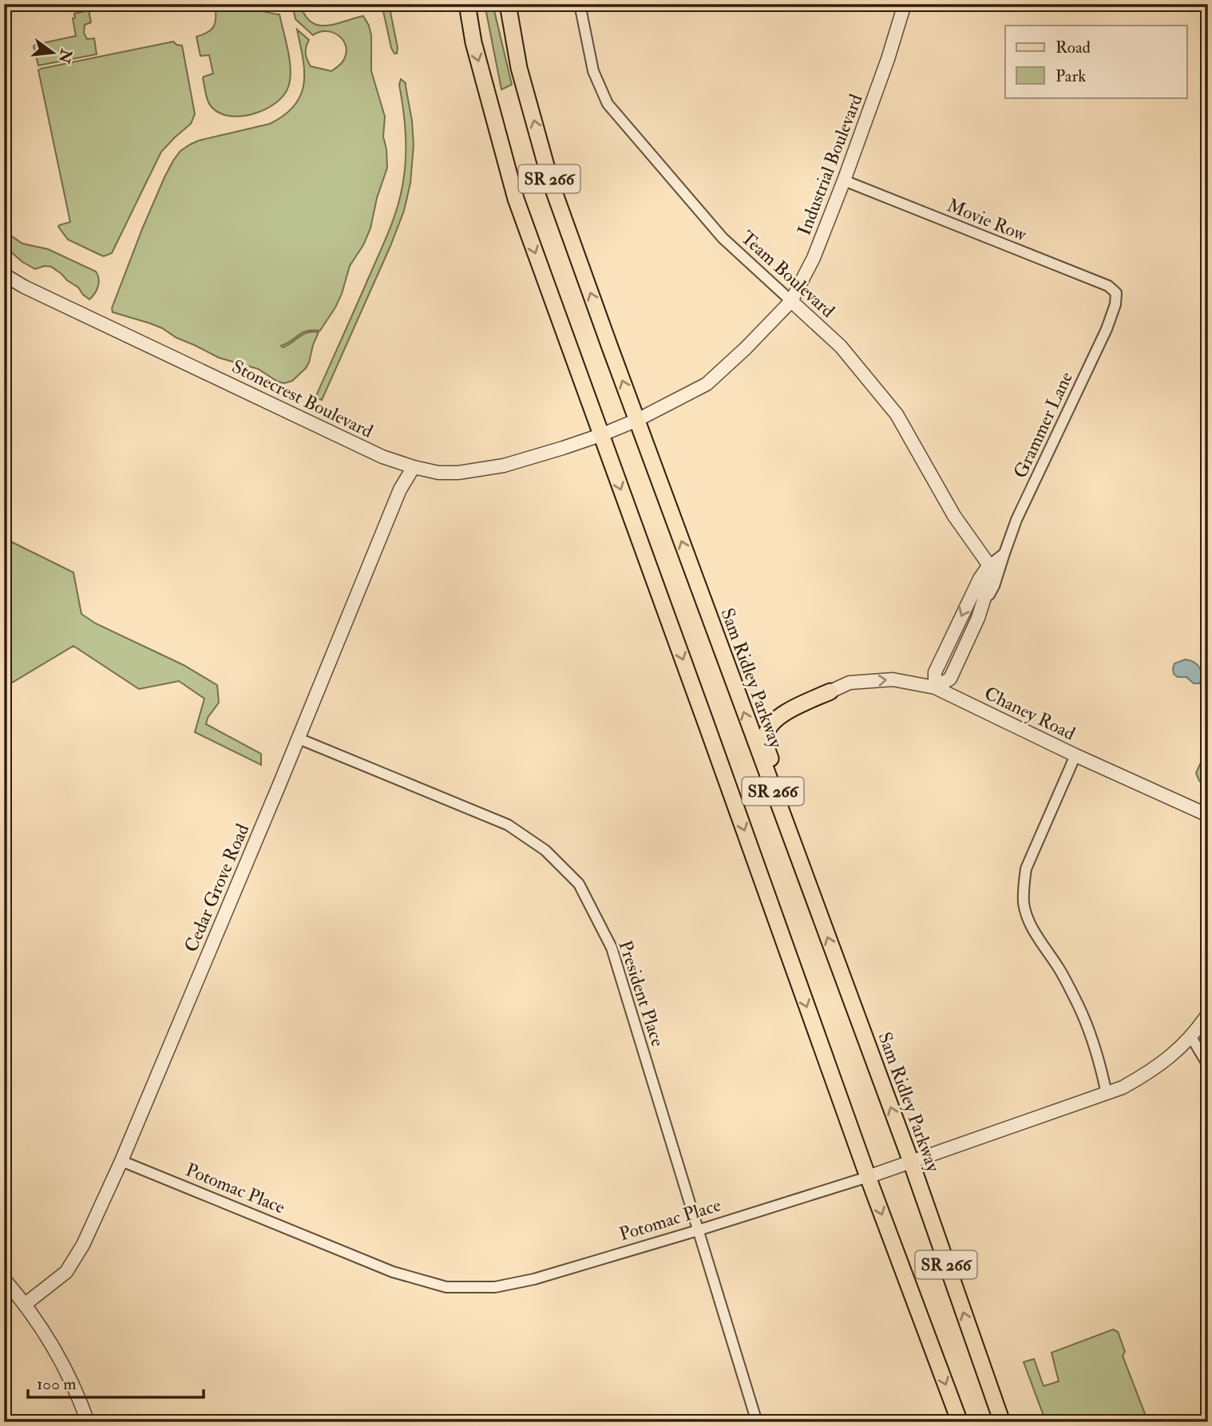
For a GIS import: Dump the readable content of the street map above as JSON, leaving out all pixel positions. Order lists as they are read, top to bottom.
{
  "streets": {
    "main road": ["SR 266", "Sam Ridley Parkway"],
    "street": [
      "Industrial Boulevard",
      "Movie Row",
      "Team Boulevard",
      "Stonecrest Boulevard",
      "Grammer Lane",
      "Chaney Road",
      "Cedar Grove Road",
      "President Place",
      "Potomac Place"
    ]
  },
  "crossings": [
    ["Industrial Boulevard", "SR 266"],
    ["Industrial Boulevard", "Movie Row"],
    ["Industrial Boulevard", "Team Boulevard"],
    ["Industrial Boulevard", "Stonecrest Boulevard"],
    ["Industrial Boulevard", "Sam Ridley Parkway"],
    ["SR 266", "Stonecrest Boulevard"],
    ["SR 266", "Potomac Place"],
    ["Movie Row", "Grammer Lane"],
    ["Stonecrest Boulevard", "Cedar Grove Road"],
    ["Sam Ridley Parkway", "Potomac Place"],
    ["Cedar Grove Road", "President Place"],
    ["Cedar Grove Road", "Potomac Place"],
    ["President Place", "Potomac Place"]
  ],
  "legend": ["Road", "Park"],
  "scale_bar": "100 m",
  "north": "right"
}
